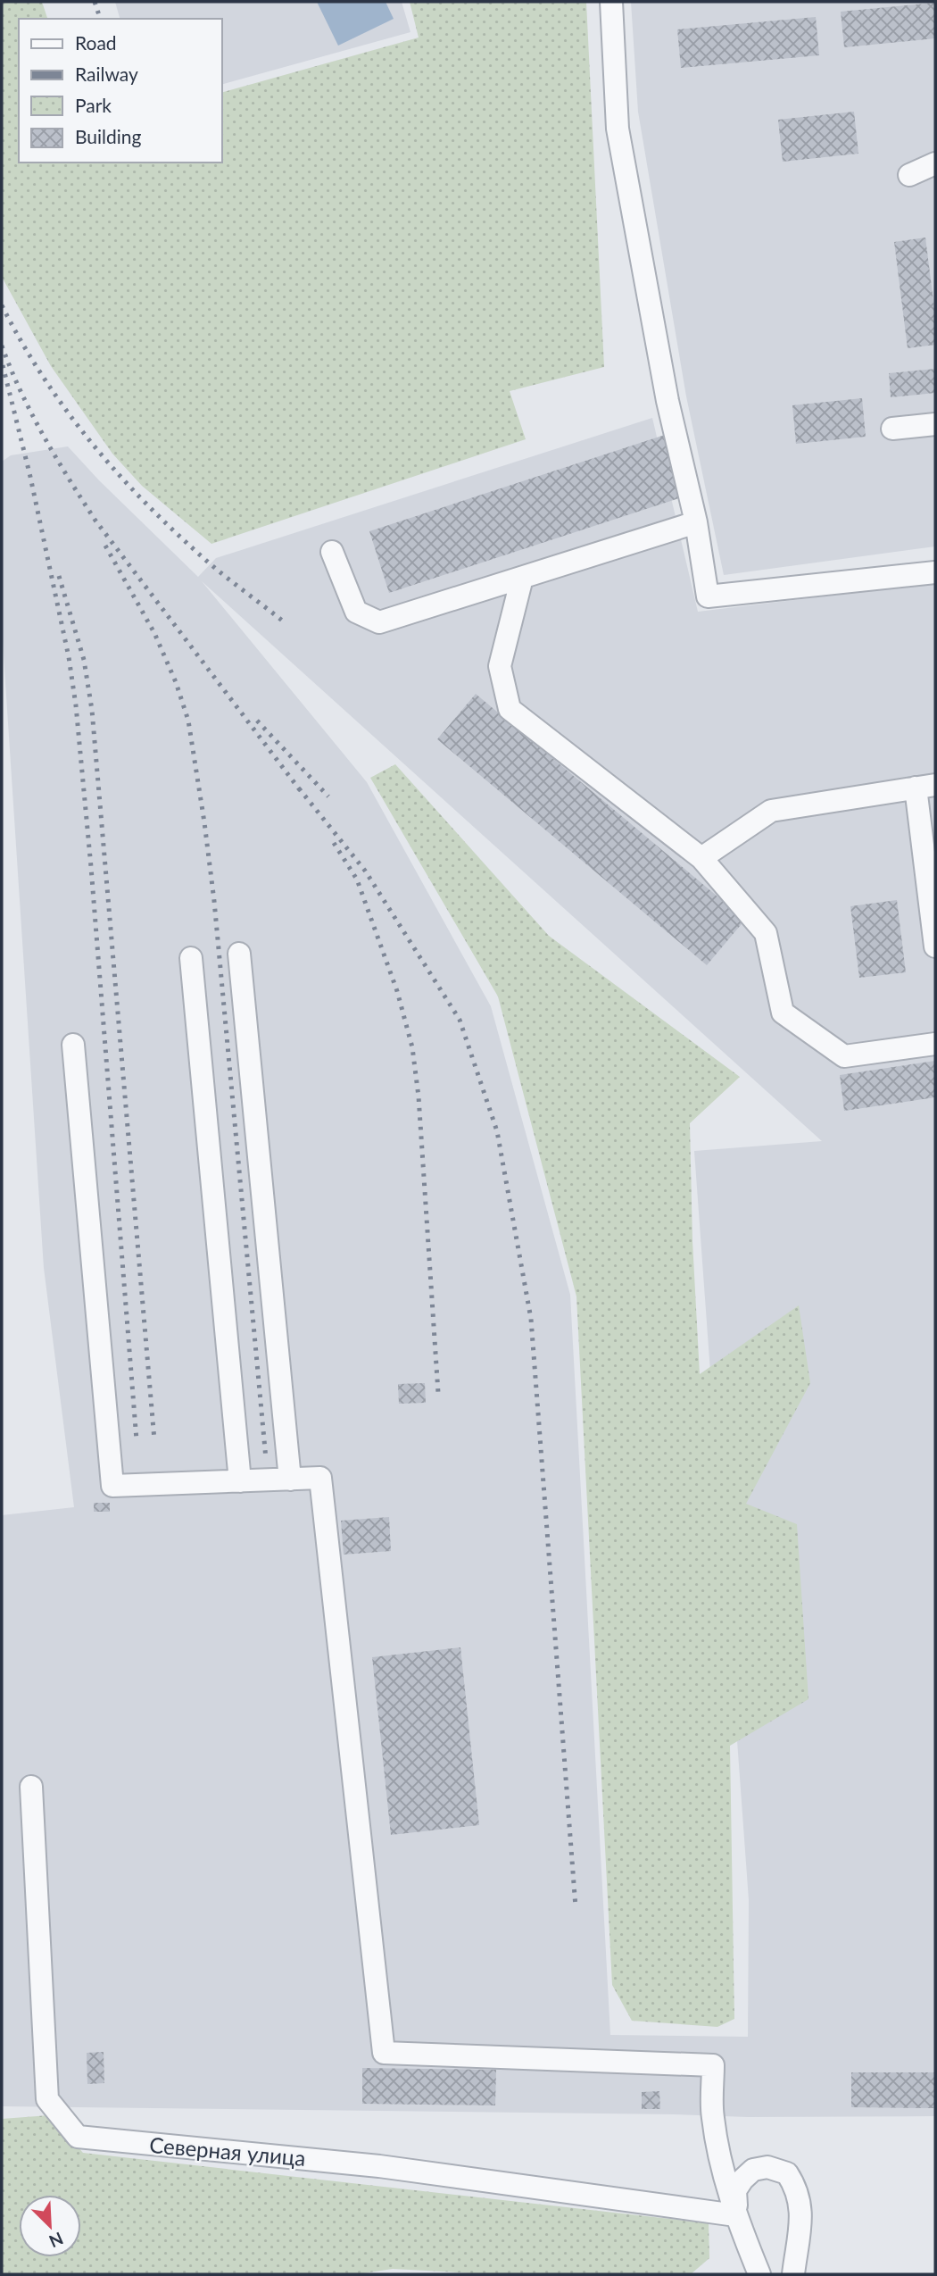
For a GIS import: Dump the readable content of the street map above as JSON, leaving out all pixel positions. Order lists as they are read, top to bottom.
{
  "streets": {
    "street": ["Северная улица"]
  },
  "legend": [
    "Road",
    "Railway",
    "Park",
    "Building"
  ],
  "north": "bottom right"
}
